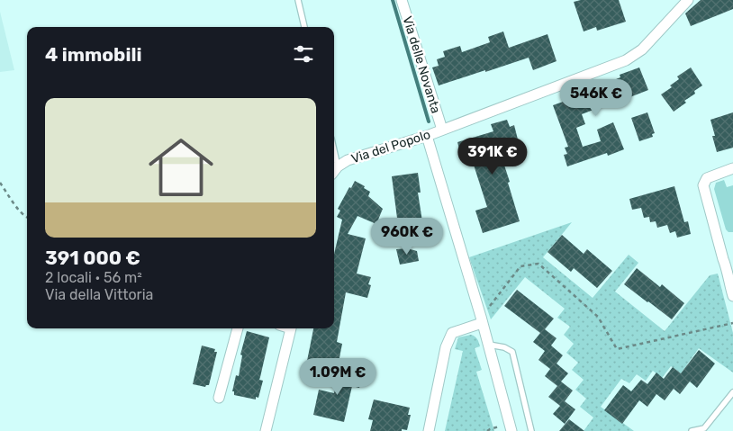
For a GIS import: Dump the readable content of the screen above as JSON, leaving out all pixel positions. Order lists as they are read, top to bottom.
{
  "streets": {
    "street": ["Via delle Novanta", "Via del Popolo"]
  },
  "crossings": [
    ["Via delle Novanta", "Via del Popolo"]
  ],
  "page": {
    "heading": "4 immobili",
    "price": [
      "546K €",
      "391K €",
      "960K €",
      "1.09M €"
    ],
    "list": [
      {
        "name": "391 000 €",
        "note": "2 locali · 56 m² · Via della Vittoria"
      }
    ]
  }
}
